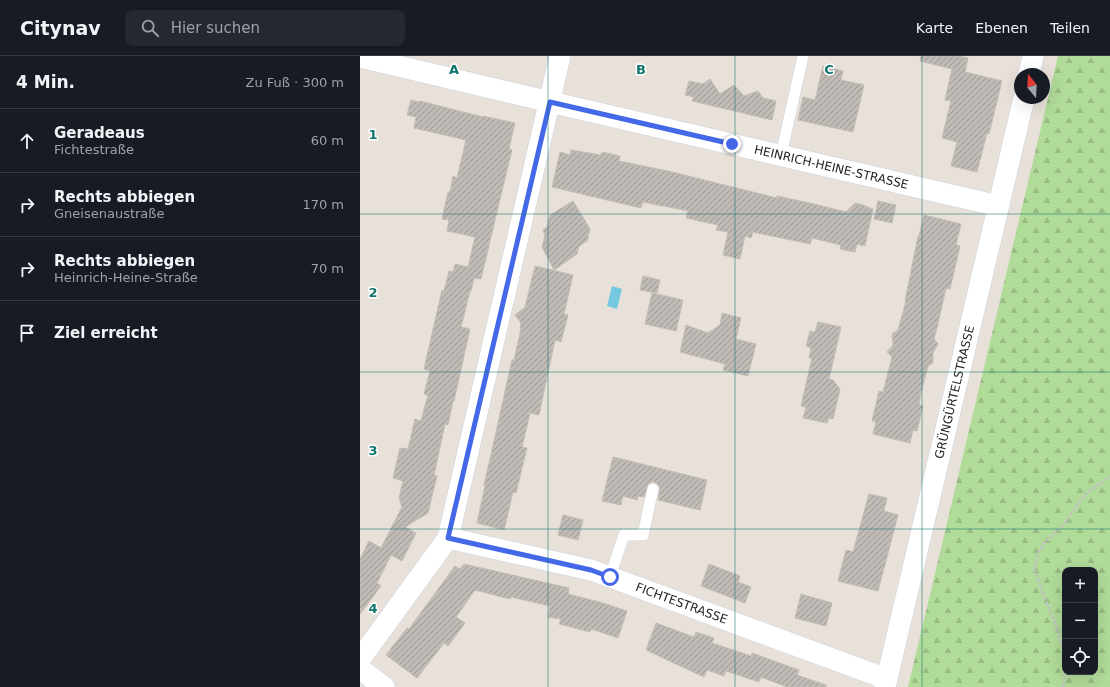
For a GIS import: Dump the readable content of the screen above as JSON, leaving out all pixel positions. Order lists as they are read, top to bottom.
{
  "streets": {
    "street": ["HEINRICH-HEINE-STRASSE", "GRÜNGÜRTELSTRASSE", "FICHTESTRASSE"]
  },
  "crossings": [
    ["HEINRICH-HEINE-STRASSE", "GRÜNGÜRTELSTRASSE"],
    ["GRÜNGÜRTELSTRASSE", "FICHTESTRASSE"]
  ],
  "north": "top",
  "page": {
    "header": "Citynav",
    "search": "Hier suchen",
    "nav": ["Karte", "Ebenen", "Teilen"],
    "heading": ["4 Min.", "Zu Fuß · 300 m"],
    "list": [
      ["Geradeaus", "Fichtestraße", "60 m"],
      ["Rechts abbiegen", "Gneisenaustraße", "170 m"],
      ["Rechts abbiegen", "Heinrich-Heine-Straße", "70 m"],
      "Ziel erreicht"
    ],
    "map_buttons": ["+", "−"]
  },
  "grid": {
    "columns": ["A", "B", "C"],
    "rows": [
      "1",
      "2",
      "3",
      "4"
    ]
  }
}
